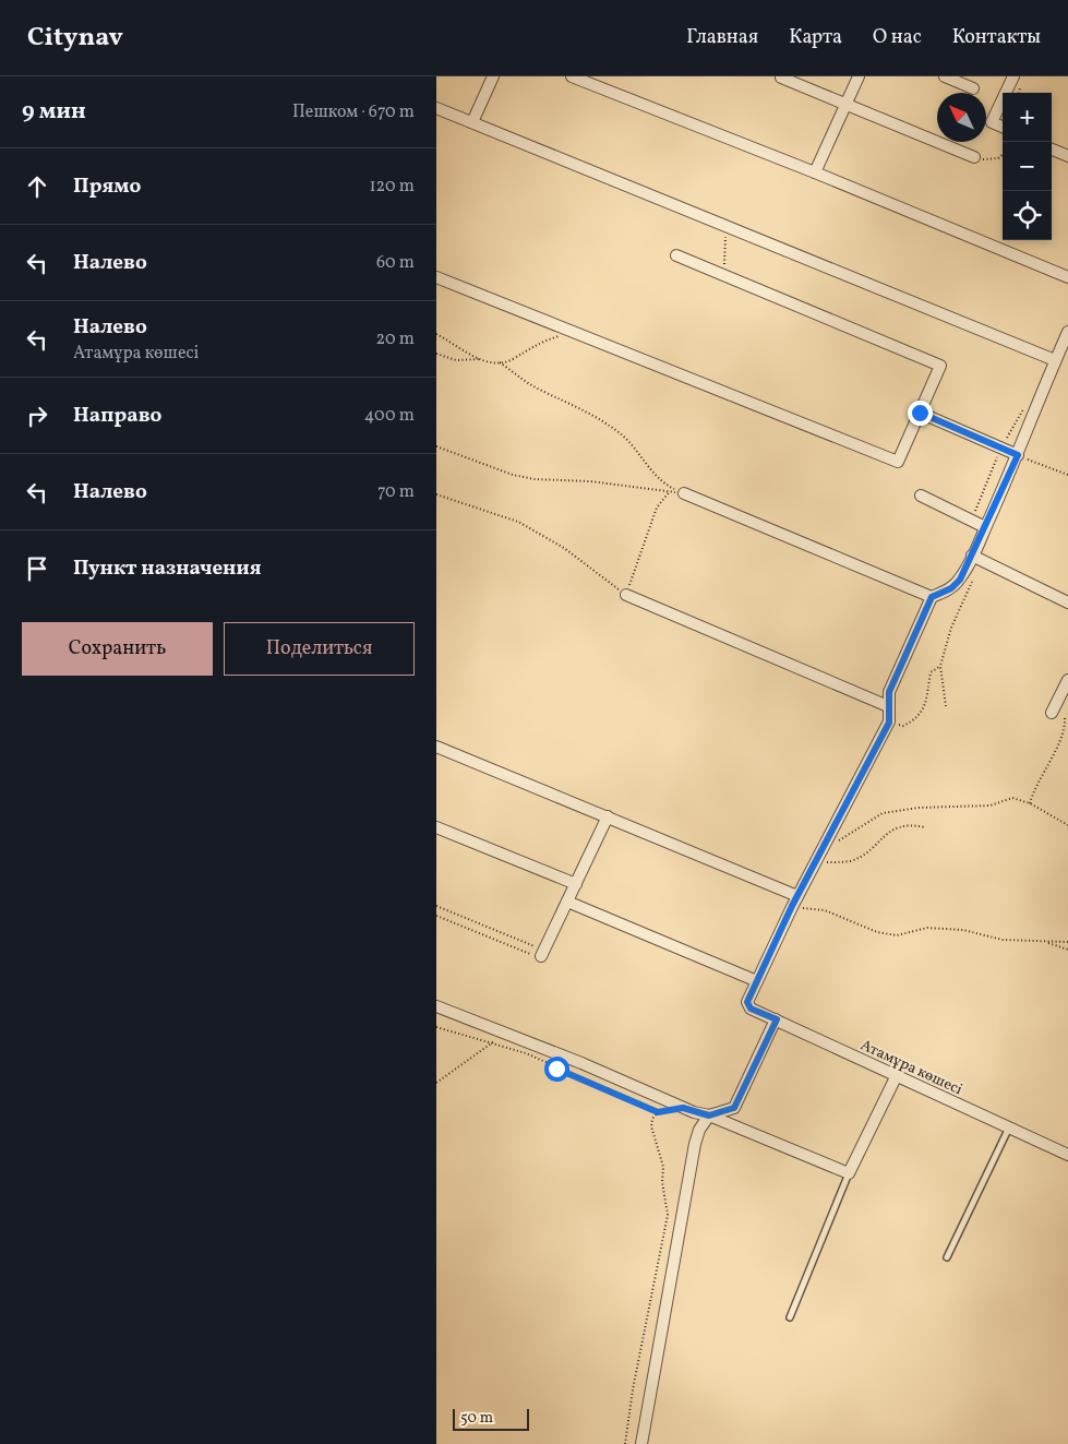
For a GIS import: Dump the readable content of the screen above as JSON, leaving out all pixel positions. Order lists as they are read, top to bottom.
{
  "streets": {
    "street": ["Атамұра көшесі"]
  },
  "scale_bar": "50 m",
  "north": "top left",
  "page": {
    "header": "Citynav",
    "nav": [
      "Главная",
      "Карта",
      "О нас",
      "Контакты"
    ],
    "heading": ["9 мин", "Пешком · 670 m"],
    "map_buttons": ["+", "−"],
    "list": [
      ["Прямо", "120 m"],
      ["Налево", "60 m"],
      ["Налево", "Атамұра көшесі", "20 m"],
      ["Направо", "400 m"],
      ["Налево", "70 m"],
      "Пункт назначения"
    ],
    "buttons": ["Сохранить", "Поделиться"],
    "scale": "50 m"
  }
}
